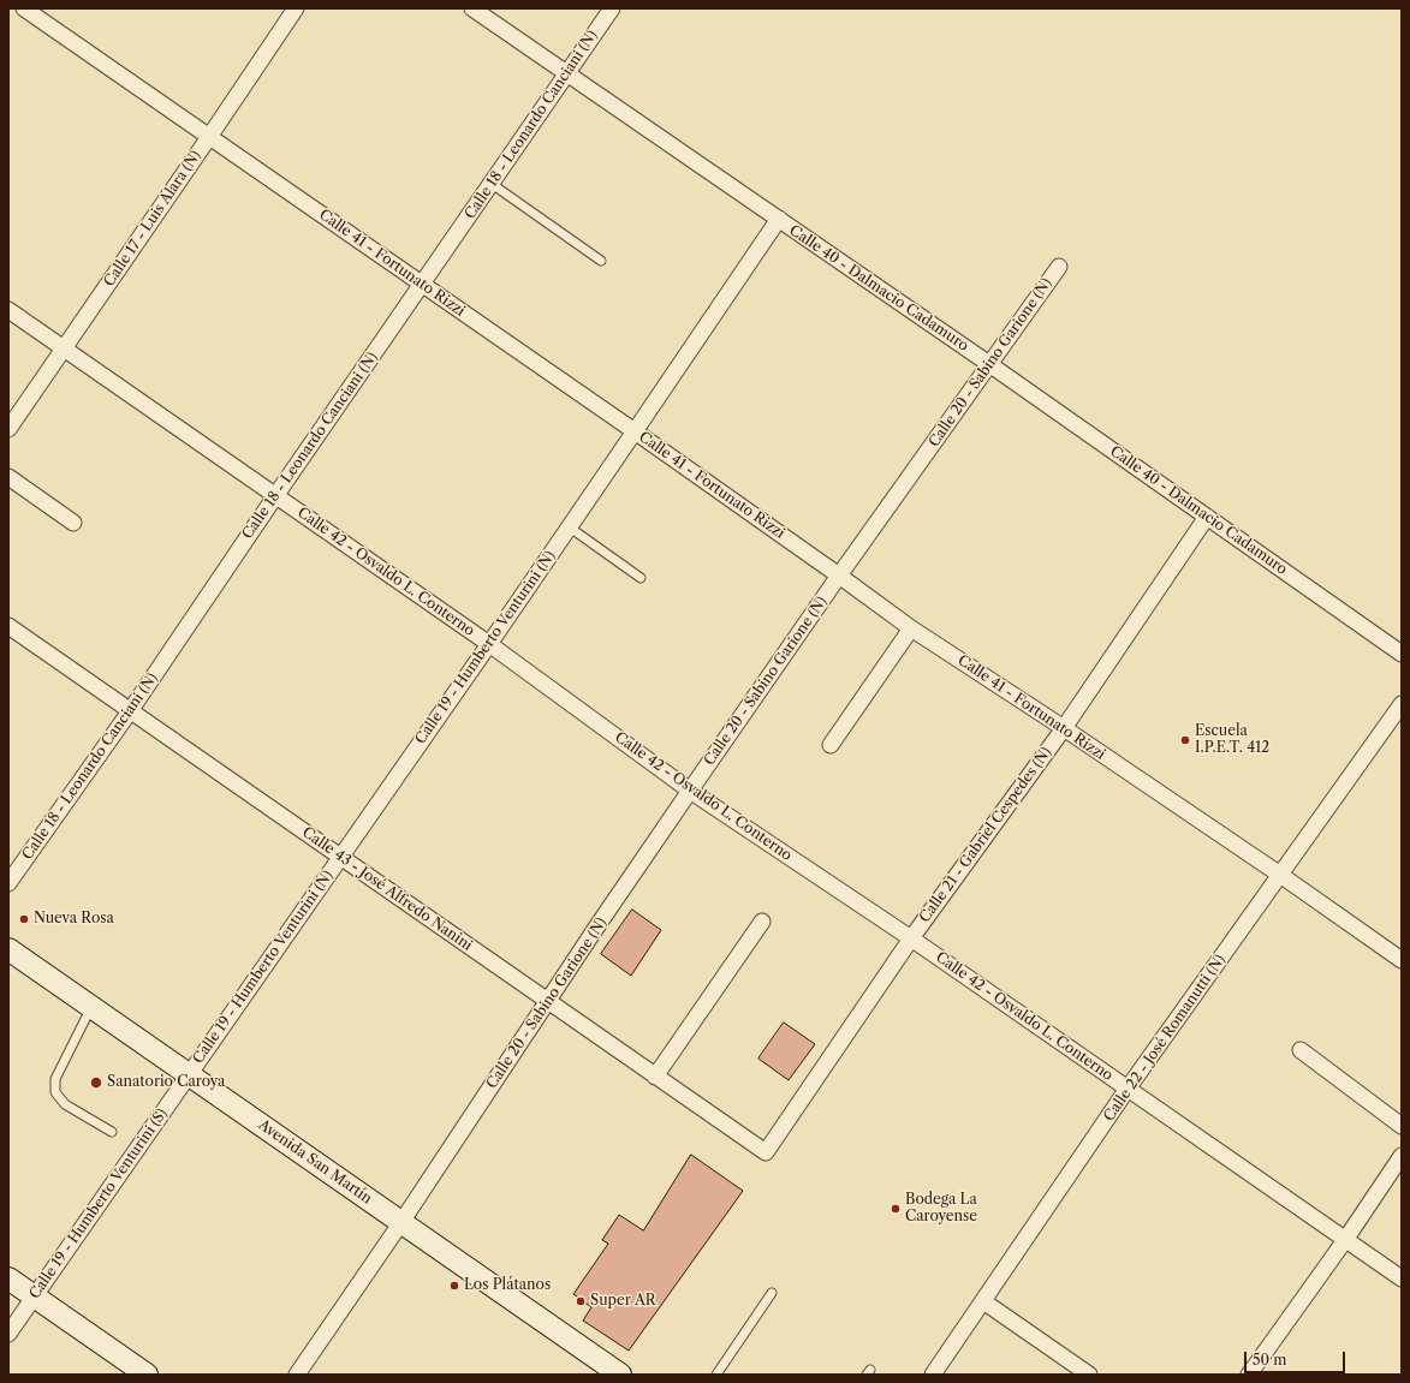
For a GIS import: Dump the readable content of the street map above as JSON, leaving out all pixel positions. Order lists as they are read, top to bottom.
{
  "streets": {
    "main road": ["Avenida San Martín"],
    "street": [
      "Calle 18 - Leonardo Canciani (N)",
      "Calle 17 - Luis Alara (N)",
      "Calle 41 - Fortunato Rizzi",
      "Calle 40 - Dalmacio Cadamuro",
      "Calle 20 - Sabino Garione (N)",
      "Calle 42 - Osvaldo L. Conterno",
      "Calle 19 - Humberto Venturini (N)",
      "Calle 21 - Gabriel Cespedes (N)",
      "Calle 43 - José Alfredo Nanini",
      "Calle 22 - José Romanutti (N)",
      "Calle 19 - Humberto Venturini (S)"
    ]
  },
  "crossings": [
    ["Calle 18 - Leonardo Canciani (N)", "Calle 41 - Fortunato Rizzi"],
    ["Calle 18 - Leonardo Canciani (N)", "Calle 40 - Dalmacio Cadamuro"],
    ["Calle 18 - Leonardo Canciani (N)", "Calle 42 - Osvaldo L. Conterno"],
    ["Calle 18 - Leonardo Canciani (N)", "Calle 43 - José Alfredo Nanini"],
    ["Calle 17 - Luis Alara (N)", "Calle 41 - Fortunato Rizzi"],
    ["Calle 17 - Luis Alara (N)", "Calle 42 - Osvaldo L. Conterno"],
    ["Calle 41 - Fortunato Rizzi", "Calle 20 - Sabino Garione (N)"],
    ["Calle 41 - Fortunato Rizzi", "Calle 19 - Humberto Venturini (N)"],
    ["Calle 41 - Fortunato Rizzi", "Calle 21 - Gabriel Cespedes (N)"],
    ["Calle 41 - Fortunato Rizzi", "Calle 22 - José Romanutti (N)"],
    ["Calle 40 - Dalmacio Cadamuro", "Calle 20 - Sabino Garione (N)"],
    ["Calle 40 - Dalmacio Cadamuro", "Calle 19 - Humberto Venturini (N)"],
    ["Calle 40 - Dalmacio Cadamuro", "Calle 21 - Gabriel Cespedes (N)"],
    ["Calle 20 - Sabino Garione (N)", "Calle 42 - Osvaldo L. Conterno"],
    ["Calle 20 - Sabino Garione (N)", "Calle 43 - José Alfredo Nanini"],
    ["Calle 20 - Sabino Garione (N)", "Avenida San Martín"],
    ["Calle 42 - Osvaldo L. Conterno", "Calle 19 - Humberto Venturini (N)"],
    ["Calle 42 - Osvaldo L. Conterno", "Calle 21 - Gabriel Cespedes (N)"],
    ["Calle 42 - Osvaldo L. Conterno", "Calle 22 - José Romanutti (N)"],
    ["Calle 19 - Humberto Venturini (N)", "Calle 43 - José Alfredo Nanini"],
    ["Calle 19 - Humberto Venturini (N)", "Avenida San Martín"],
    ["Calle 19 - Humberto Venturini (N)", "Calle 19 - Humberto Venturini (S)"],
    ["Calle 21 - Gabriel Cespedes (N)", "Calle 43 - José Alfredo Nanini"],
    ["Avenida San Martín", "Calle 19 - Humberto Venturini (S)"]
  ],
  "places": [
    "Escuela I.P.E.T. 412",
    "Nueva Rosa",
    "Sanatorio Caroya",
    "Bodega La Caroyense",
    "Los Plátanos",
    "Super AR"
  ],
  "scale_bar": "50 m"
}
